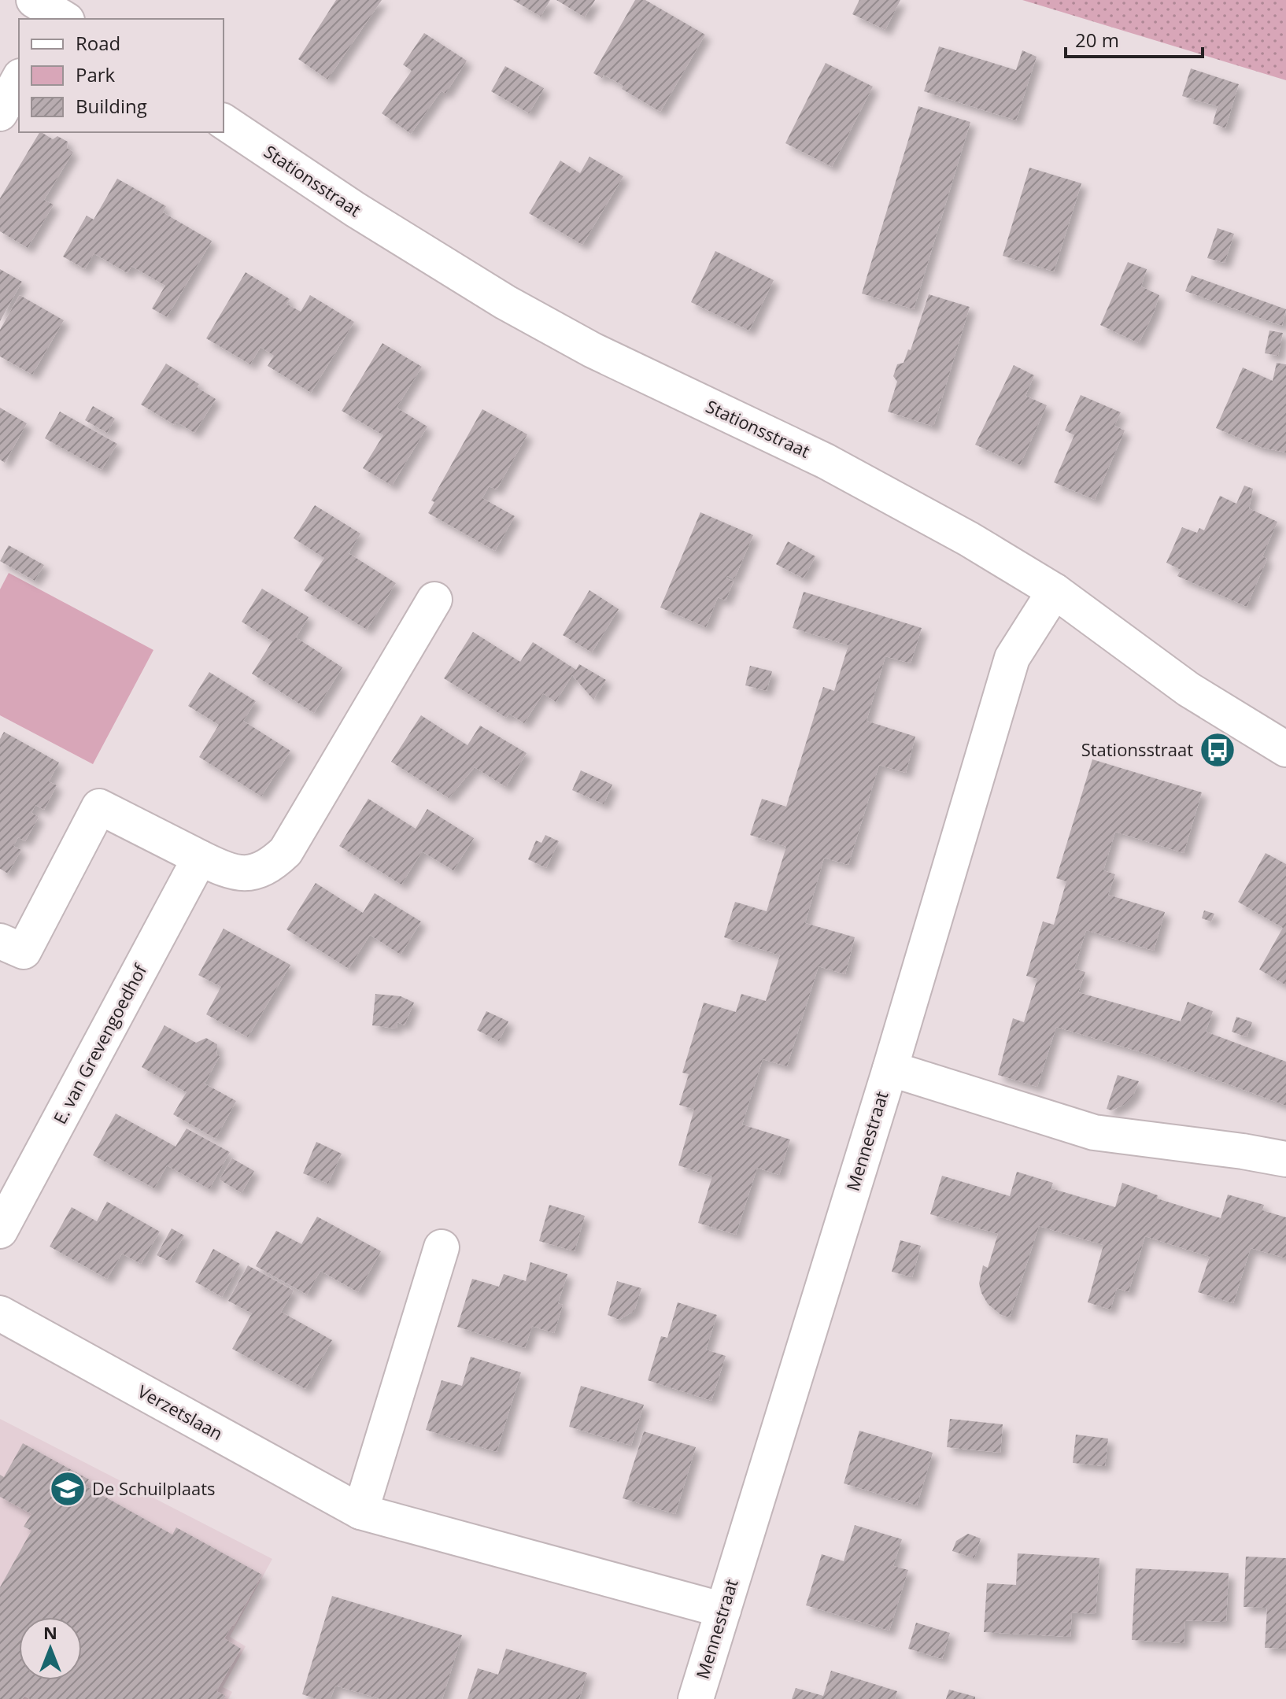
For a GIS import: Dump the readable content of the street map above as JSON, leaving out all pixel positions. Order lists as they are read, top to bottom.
{
  "streets": {
    "street": [
      "Stationsstraat",
      "E. van Grevengoedhof",
      "Mennestraat",
      "Verzetslaan"
    ]
  },
  "crossings": [
    ["Stationsstraat", "Mennestraat"],
    ["Mennestraat", "Verzetslaan"]
  ],
  "places": {
    "bus stop": ["Stationsstraat"],
    "school or university": ["De Schuilplaats"]
  },
  "legend": ["Road", "Park", "Building"],
  "scale_bar": "20 m",
  "north": "top"
}
